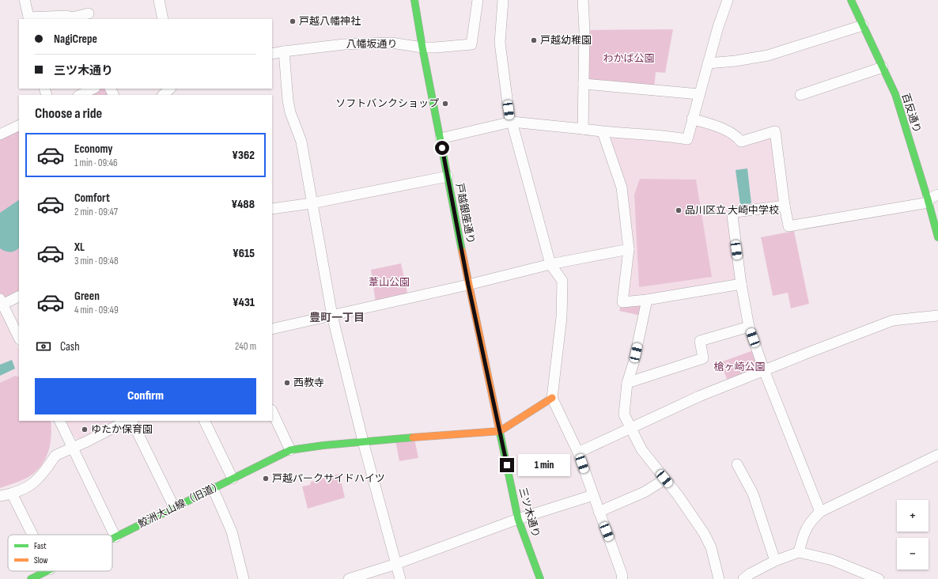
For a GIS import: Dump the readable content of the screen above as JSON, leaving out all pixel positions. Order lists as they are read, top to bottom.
{
  "streets": {
    "street": [
      "八幡坂通り",
      "百反通り",
      "戸越銀座通り",
      "鮫洲大山線（旧道）",
      "三ツ木通り"
    ]
  },
  "crossings": [
    ["八幡坂通り", "戸越銀座通り"],
    ["戸越銀座通り", "鮫洲大山線（旧道）"],
    ["戸越銀座通り", "三ツ木通り"],
    ["鮫洲大山線（旧道）", "三ツ木通り"]
  ],
  "districts": ["豊町一丁目"],
  "parks": ["わかば公園", "葦山公園", "槍ヶ崎公園"],
  "places": [
    "戸越八幡神社",
    "戸越幼稚園",
    "ソフトバンクショップ",
    "品川区立 大崎中学校",
    "西教寺",
    "ゆたか保育園",
    "戸越パークサイドハイツ"
  ],
  "legend": ["Fast", "Slow"],
  "page": {
    "banner": ["NagiCrepe", "三ツ木通り"],
    "heading": "Choose a ride",
    "list": [
      {
        "name": "Economy",
        "note": "1 min · 09:46",
        "value": "¥362"
      },
      {
        "name": "Comfort",
        "note": "2 min · 09:47",
        "value": "¥488"
      },
      {
        "name": "XL",
        "note": "3 min · 09:48",
        "value": "¥615"
      },
      {
        "name": "Green",
        "note": "4 min · 09:49",
        "value": "¥431"
      }
    ],
    "pay": ["Cash", "240 m"],
    "buttons": "Confirm",
    "bubble": "1 min",
    "map_buttons": ["+", "−"]
  }
}
